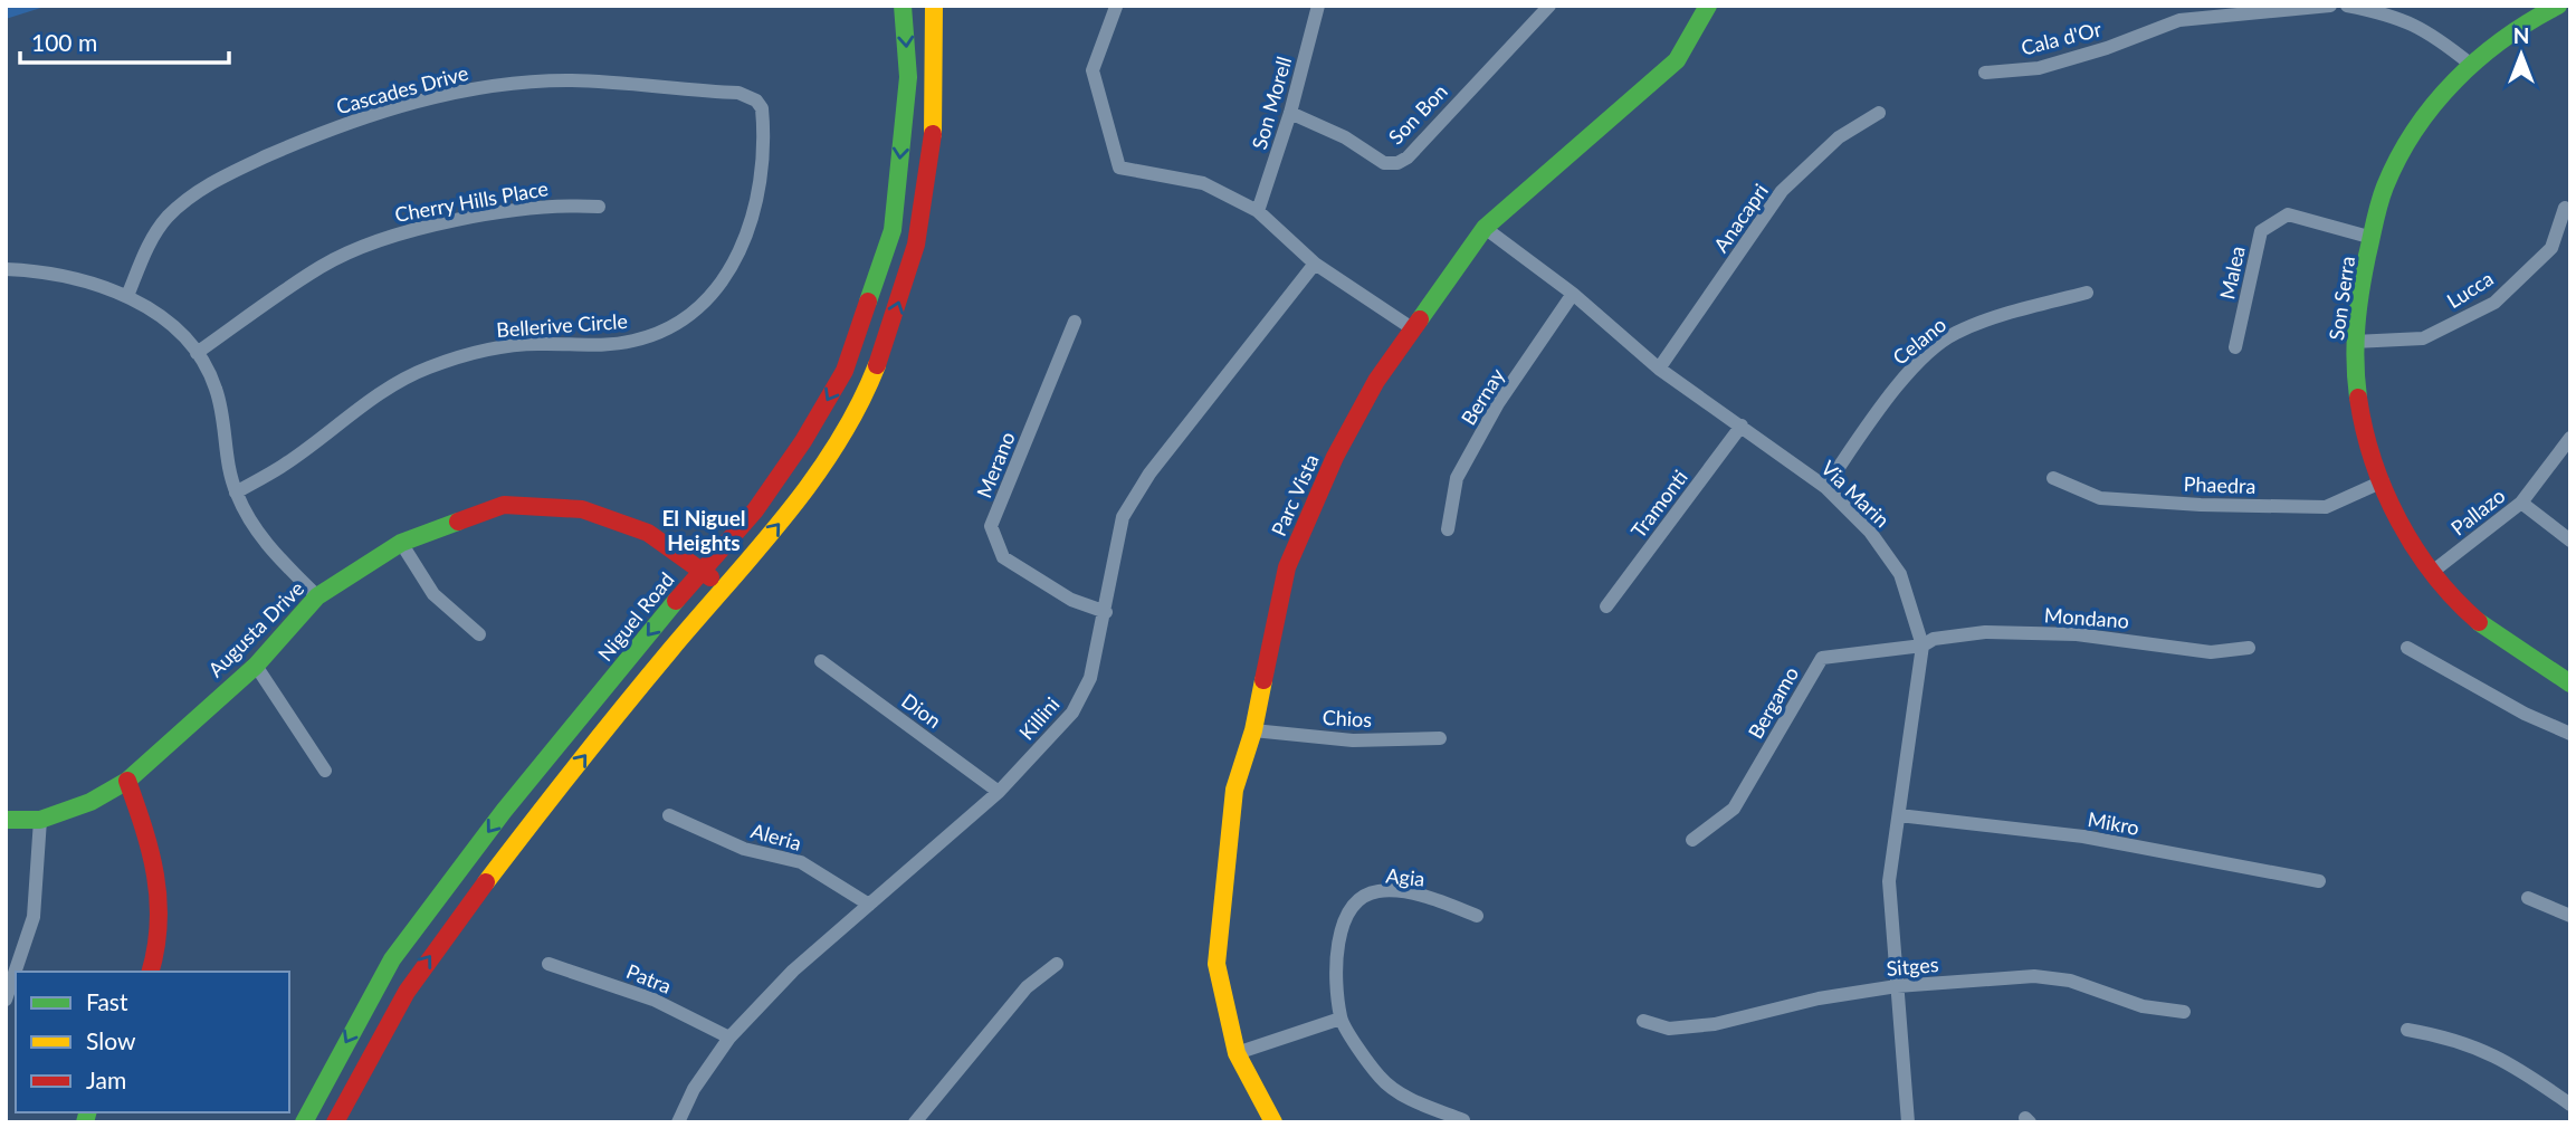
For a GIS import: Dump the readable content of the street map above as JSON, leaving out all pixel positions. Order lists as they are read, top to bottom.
{
  "streets": {
    "street": [
      "Cala d'Or",
      "Cascades Drive",
      "Son Morell",
      "Son Bon",
      "Cherry Hills Place",
      "Anacapri",
      "Malea",
      "Lucca",
      "Son Serra",
      "Bellerive Circle",
      "Celano",
      "Bernay",
      "Merano",
      "Phaedra",
      "Via Marin",
      "Parc Vista",
      "Tramonti",
      "Pallazo",
      "Niguel Road",
      "Mondano",
      "Augusta Drive",
      "Bergamo",
      "Dion",
      "Killini",
      "Chios",
      "Mikro",
      "Aleria",
      "Agia",
      "Sitges",
      "Patra"
    ]
  },
  "crossings": [
    ["Cascades Drive", "Bellerive Circle"],
    ["Son Morell", "Son Bon"],
    ["Anacapri", "Via Marin"],
    ["Malea", "Son Serra"],
    ["Lucca", "Son Serra"],
    ["Son Serra", "Phaedra"],
    ["Son Serra", "Pallazo"],
    ["Celano", "Via Marin"],
    ["Bernay", "Via Marin"],
    ["Merano", "Killini"],
    ["Via Marin", "Parc Vista"],
    ["Via Marin", "Tramonti"],
    ["Via Marin", "Mondano"],
    ["Via Marin", "Bergamo"],
    ["Via Marin", "Mikro"],
    ["Via Marin", "Sitges"],
    ["Parc Vista", "Chios"],
    ["Niguel Road", "Augusta Drive"],
    ["Mondano", "Bergamo"],
    ["Dion", "Killini"],
    ["Killini", "Aleria"],
    ["Killini", "Patra"]
  ],
  "districts": ["El Niguel Heights"],
  "legend": ["Fast", "Slow", "Jam"],
  "scale_bar": "100 m",
  "north": "top"
}
